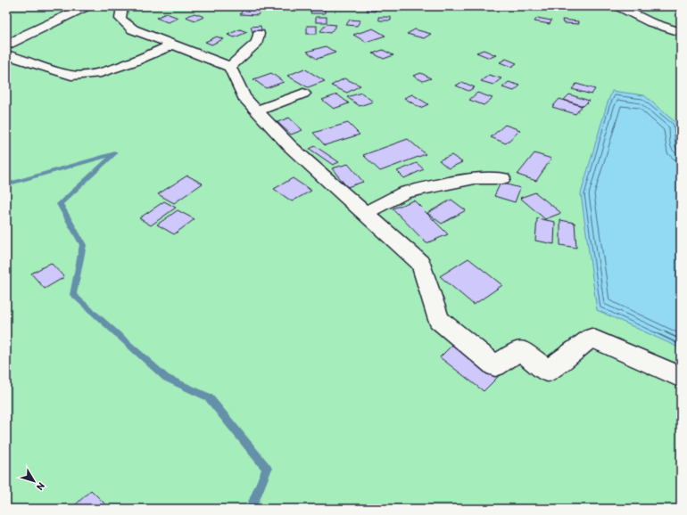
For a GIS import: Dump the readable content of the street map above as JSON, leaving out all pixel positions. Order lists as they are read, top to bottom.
{
  "north": "bottom right"
}
